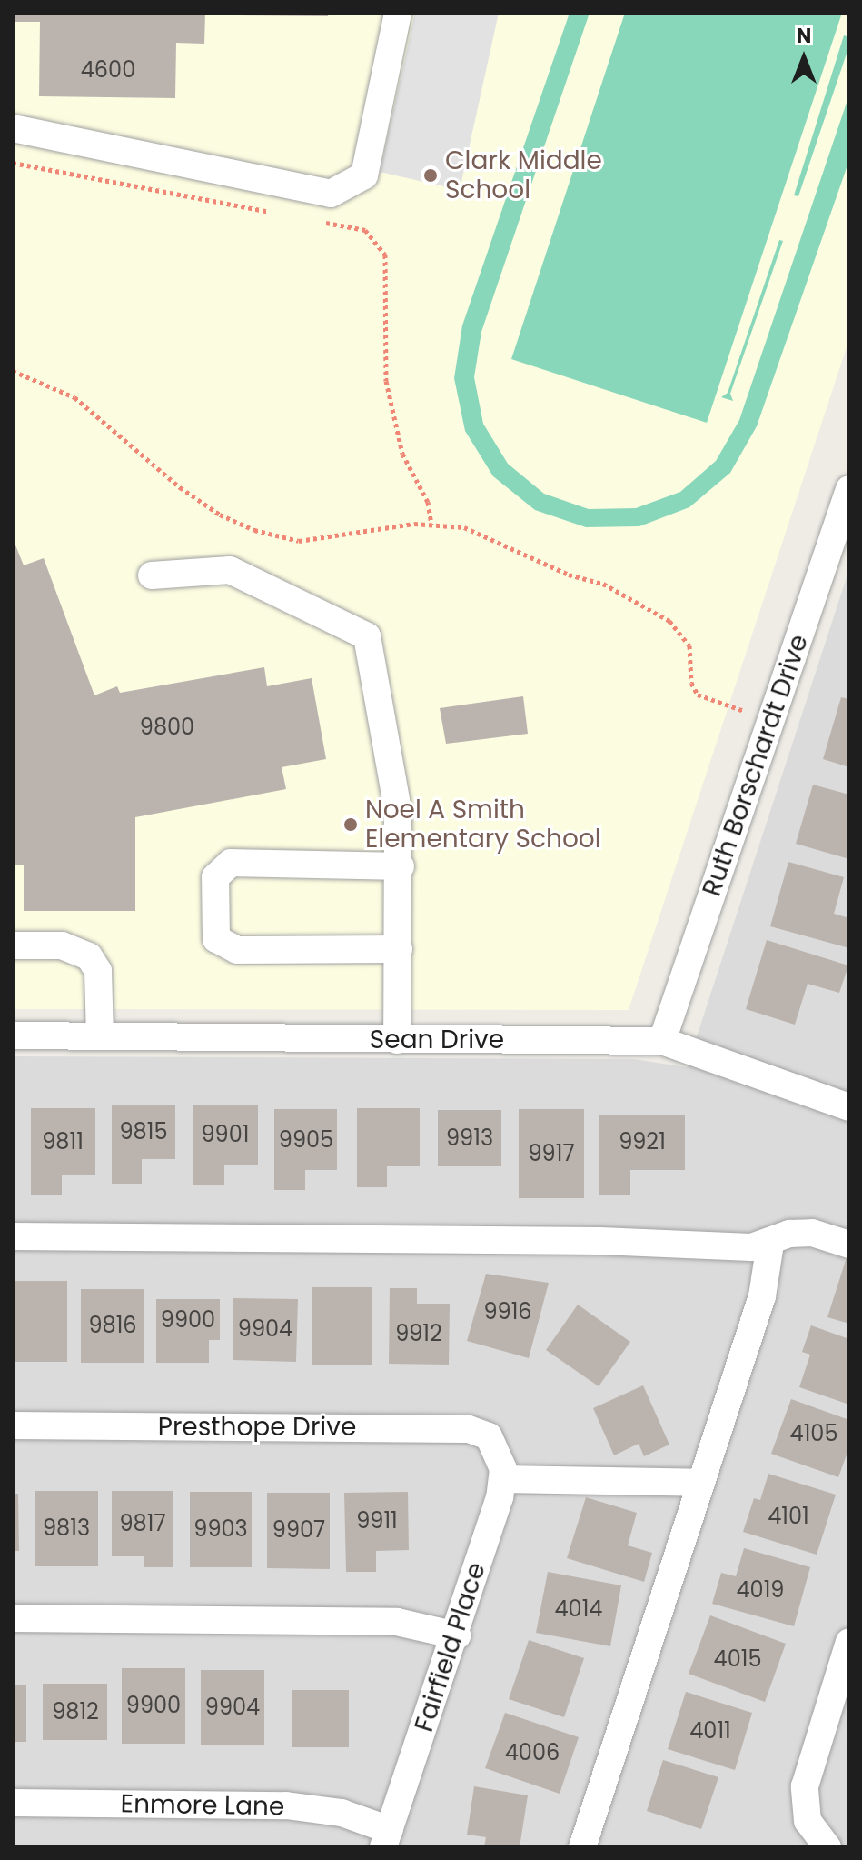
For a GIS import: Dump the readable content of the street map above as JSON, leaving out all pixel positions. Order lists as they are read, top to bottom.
{
  "streets": {
    "street": [
      "Ruth Borschardt Drive",
      "Sean Drive",
      "Presthope Drive",
      "Fairfield Place",
      "Enmore Lane"
    ]
  },
  "crossings": [
    ["Ruth Borschardt Drive", "Sean Drive"],
    ["Presthope Drive", "Fairfield Place"],
    ["Fairfield Place", "Enmore Lane"]
  ],
  "places": ["Clark Middle School", "Noel A Smith Elementary School"],
  "house_numbers": [
    "4600",
    "9800",
    "9815",
    "9901",
    "9913",
    "9905",
    "9811",
    "9921",
    "9917",
    "9916",
    "9900",
    "9816",
    "9904",
    "9912",
    "4105",
    "4101",
    "9911",
    "9817",
    "9813",
    "9903",
    "9907",
    "4019",
    "4014",
    "4015",
    "9900",
    "9904",
    "9812",
    "4011",
    "4006"
  ],
  "north": "top"
}
